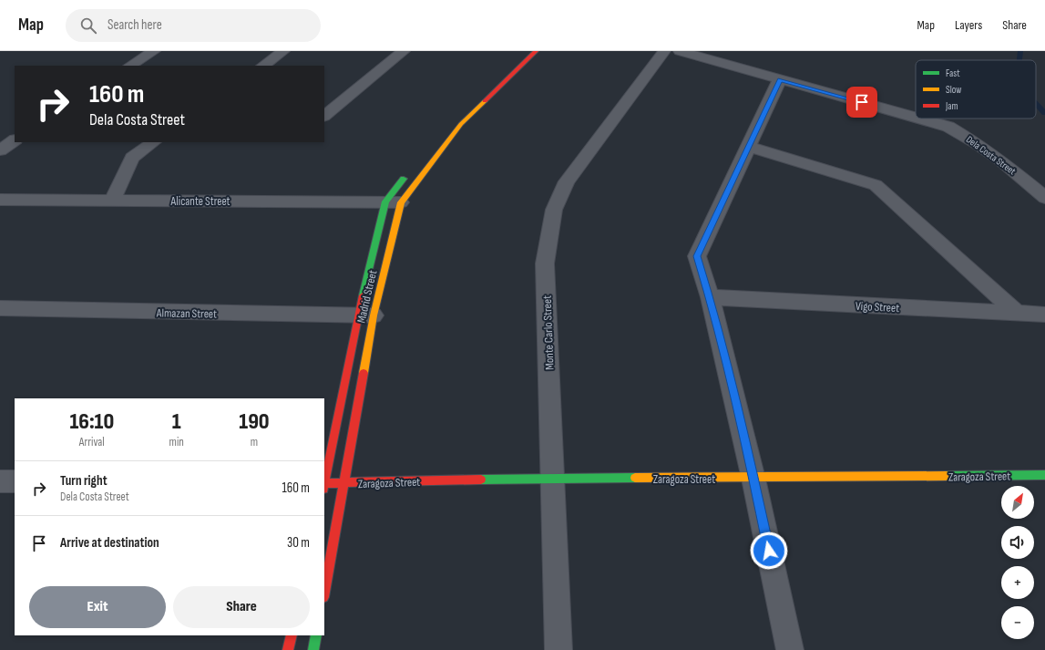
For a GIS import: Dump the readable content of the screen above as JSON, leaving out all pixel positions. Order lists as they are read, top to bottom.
{
  "streets": {
    "street": [
      "Dela Costa Street",
      "Alicante Street",
      "Madrid Street",
      "Vigo Street",
      "Almazan Street",
      "Monte Carlo Street",
      "Zaragoza Street"
    ]
  },
  "crossings": [
    ["Alicante Street", "Madrid Street"],
    ["Madrid Street", "Almazan Street"],
    ["Madrid Street", "Zaragoza Street"],
    ["Monte Carlo Street", "Zaragoza Street"]
  ],
  "legend": ["Fast", "Slow", "Jam"],
  "north": "top right",
  "page": {
    "header": "Map",
    "search": "Search here",
    "nav": ["Map", "Layers", "Share"],
    "turn": ["160 m", "Dela Costa Street"],
    "eta": [
      "16:10",
      "Arrival",
      "1",
      "min",
      "190",
      "m"
    ],
    "list": [
      {
        "name": "Turn right",
        "note": "Dela Costa Street",
        "value": "160 m"
      },
      {
        "name": "Arrive at destination",
        "value": "30 m"
      }
    ],
    "map_buttons": ["+", "−"],
    "buttons": ["Exit", "Share"]
  }
}
